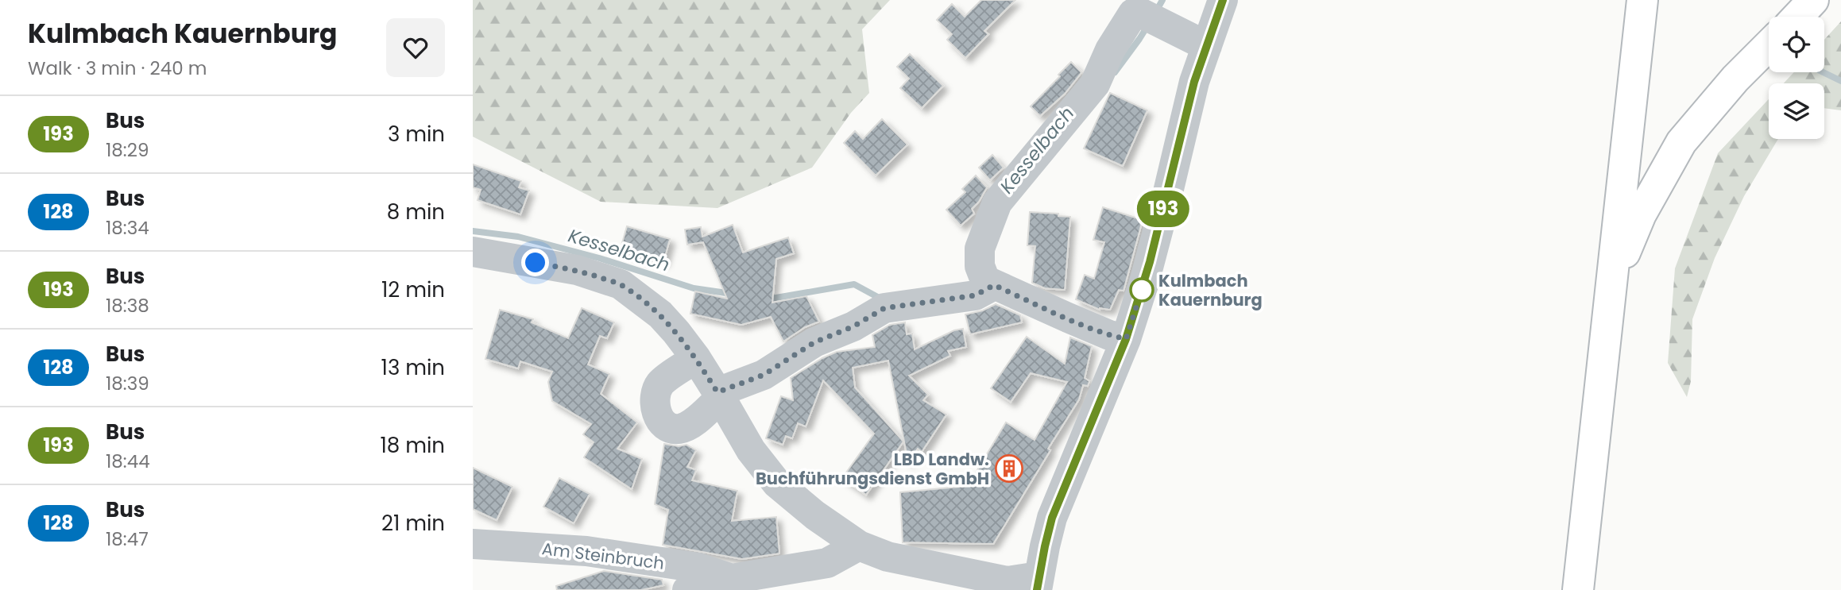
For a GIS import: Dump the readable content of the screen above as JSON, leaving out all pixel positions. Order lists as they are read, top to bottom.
{
  "streets": {
    "street": ["Am Steinbruch"]
  },
  "water": ["Kesselbach"],
  "places": {
    "other": ["Kulmbach Kauernburg"],
    "building": ["LBD Landw. Buchführungsdienst GmbH"]
  },
  "lines": ["bus line 193"],
  "page": {
    "heading": ["Kulmbach Kauernburg", "Walk · 3 min · 240 m"],
    "on_map": "193",
    "list": [
      {
        "mark": "193",
        "name": "Bus",
        "note": "18:29",
        "value": "3 min"
      },
      {
        "mark": "128",
        "name": "Bus",
        "note": "18:34",
        "value": "8 min"
      },
      {
        "mark": "193",
        "name": "Bus",
        "note": "18:38",
        "value": "12 min"
      },
      {
        "mark": "128",
        "name": "Bus",
        "note": "18:39",
        "value": "13 min"
      },
      {
        "mark": "193",
        "name": "Bus",
        "note": "18:44",
        "value": "18 min"
      },
      {
        "mark": "128",
        "name": "Bus",
        "note": "18:47",
        "value": "21 min"
      }
    ]
  }
}
